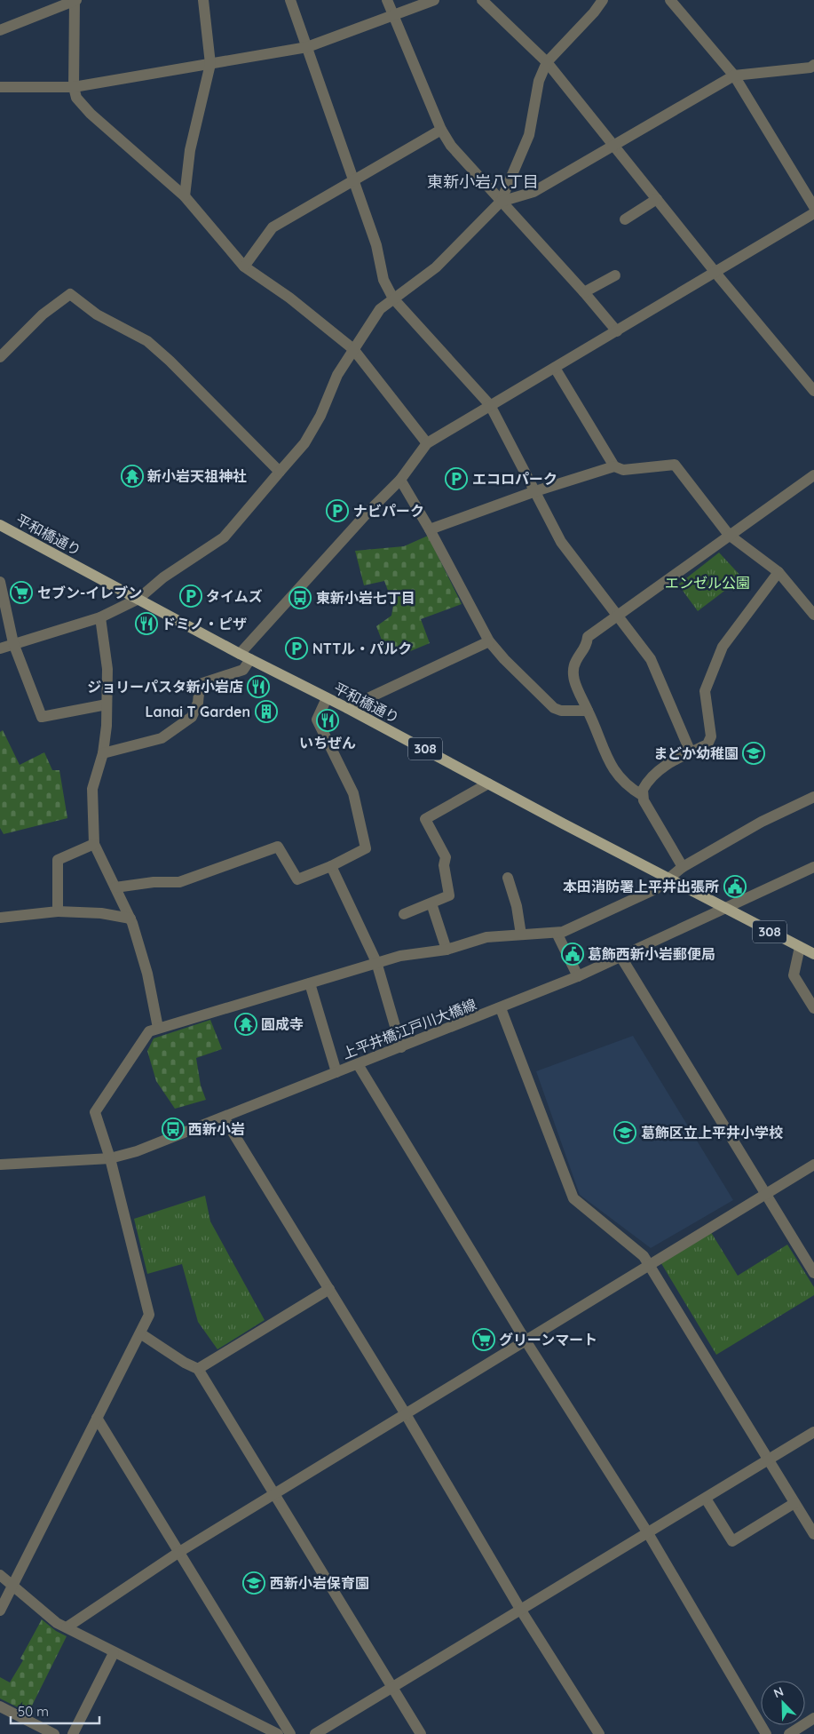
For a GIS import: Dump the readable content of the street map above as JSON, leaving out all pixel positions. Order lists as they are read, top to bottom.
{
  "streets": {
    "main road": ["平和橋通り", "308"],
    "street": ["上平井橋江戸川大橋線"]
  },
  "crossings": [
    ["平和橋通り", "上平井橋江戸川大橋線"]
  ],
  "districts": ["東新小岩八丁目"],
  "parks": ["エンゼル公園"],
  "places": {
    "temple": ["新小岩天祖神社", "圓成寺"],
    "parking": [
      "エコロパーク",
      "ナビパーク",
      "タイムズ",
      "NTTル・パルク"
    ],
    "supermarket": ["セブン-イレブン", "グリーンマート"],
    "bus stop": ["東新小岩七丁目", "西新小岩"],
    "restaurant": ["ドミノ・ピザ", "ジョリーパスタ新小岩店", "いちぜん"],
    "building": ["Lanai T Garden"],
    "school or university": ["まどか幼稚園", "葛飾区立上平井小学校", "西新小岩保育園"],
    "public building": ["本田消防署上平井出張所", "葛飾西新小岩郵便局"]
  },
  "scale_bar": "50 m",
  "north": "top left"
}
